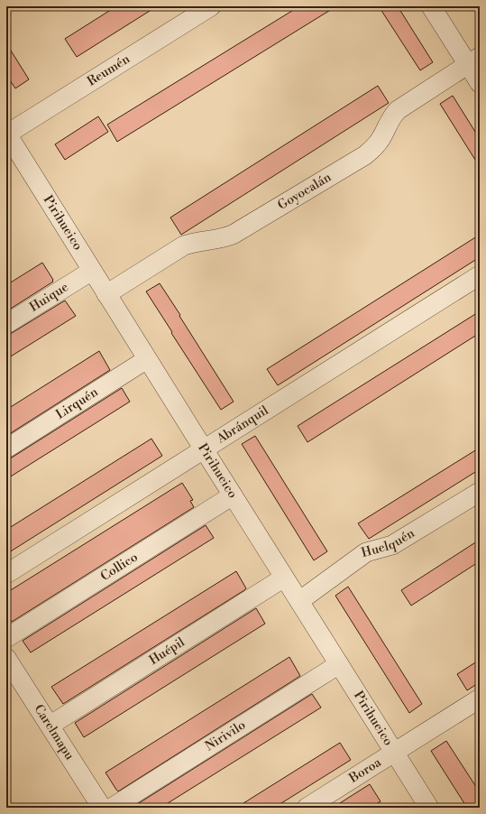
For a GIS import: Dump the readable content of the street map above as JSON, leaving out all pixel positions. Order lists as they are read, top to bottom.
{
  "streets": {
    "street": [
      "Reumén",
      "Goyocalán",
      "Pirihueico",
      "Huique",
      "Lirquén",
      "Abránquil",
      "Huelquén",
      "Collico",
      "Huépil",
      "Carelmapu",
      "Nirivilo",
      "Boroa"
    ]
  },
  "crossings": [
    ["Reumén", "Pirihueico"],
    ["Goyocalán", "Pirihueico"],
    ["Pirihueico", "Huique"],
    ["Pirihueico", "Lirquén"],
    ["Pirihueico", "Abránquil"],
    ["Pirihueico", "Huelquén"],
    ["Pirihueico", "Collico"],
    ["Pirihueico", "Huépil"],
    ["Pirihueico", "Nirivilo"],
    ["Pirihueico", "Boroa"],
    ["Huépil", "Carelmapu"]
  ]
}
